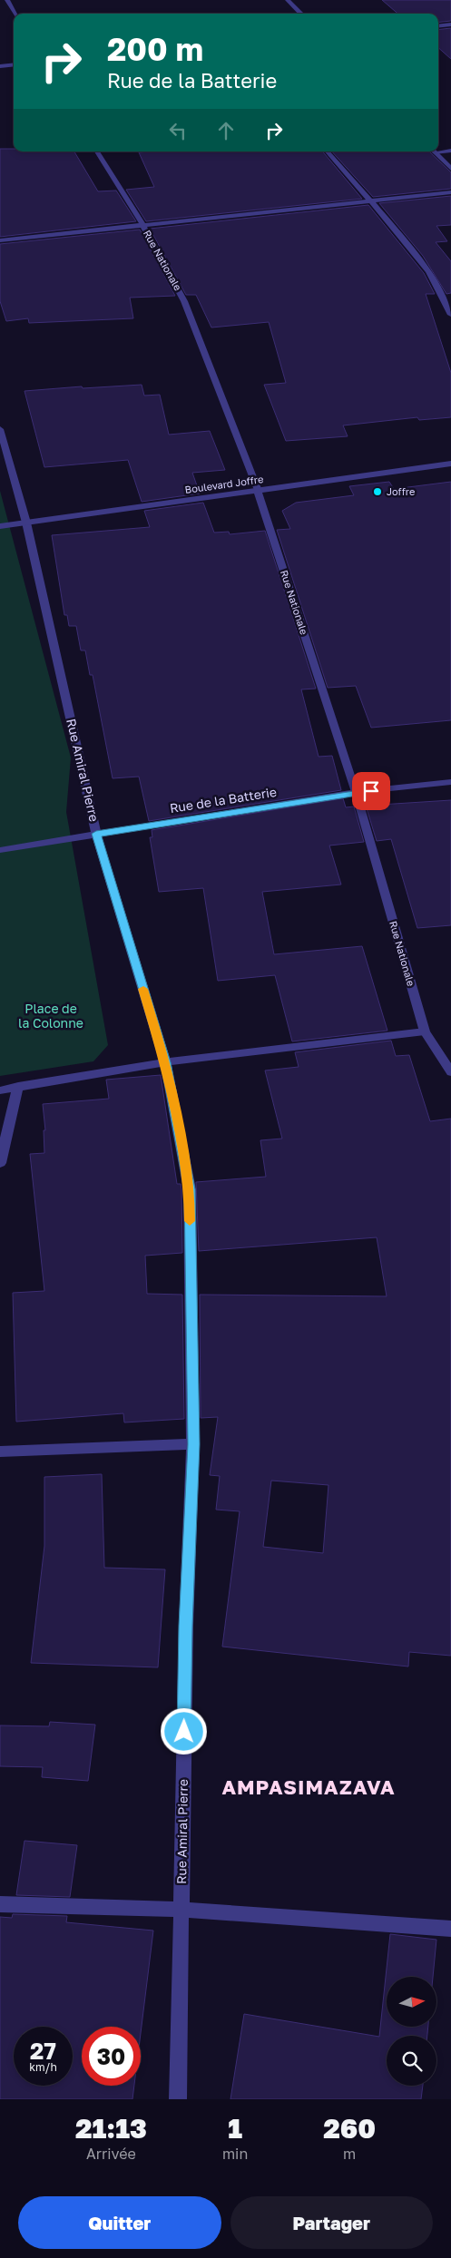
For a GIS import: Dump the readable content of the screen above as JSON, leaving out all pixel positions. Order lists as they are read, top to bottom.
{
  "streets": {
    "street": [
      "Rue Nationale",
      "Boulevard Joffre",
      "Rue Amiral Pierre",
      "Rue de la Batterie"
    ]
  },
  "crossings": [
    ["Rue Nationale", "Boulevard Joffre"],
    ["Rue Nationale", "Rue de la Batterie"],
    ["Boulevard Joffre", "Rue Amiral Pierre"],
    ["Rue Amiral Pierre", "Rue de la Batterie"]
  ],
  "districts": ["AMPASIMAZAVA"],
  "parks": ["Place de la Colonne"],
  "places": ["Joffre"],
  "north": "right",
  "page": {
    "turn": ["200 m", "Rue de la Batterie"],
    "speed": "27 km/h",
    "limit": "30",
    "eta": [
      "21:13",
      "Arrivée",
      "1",
      "min",
      "260",
      "m"
    ],
    "buttons": ["Quitter", "Partager"]
  }
}
